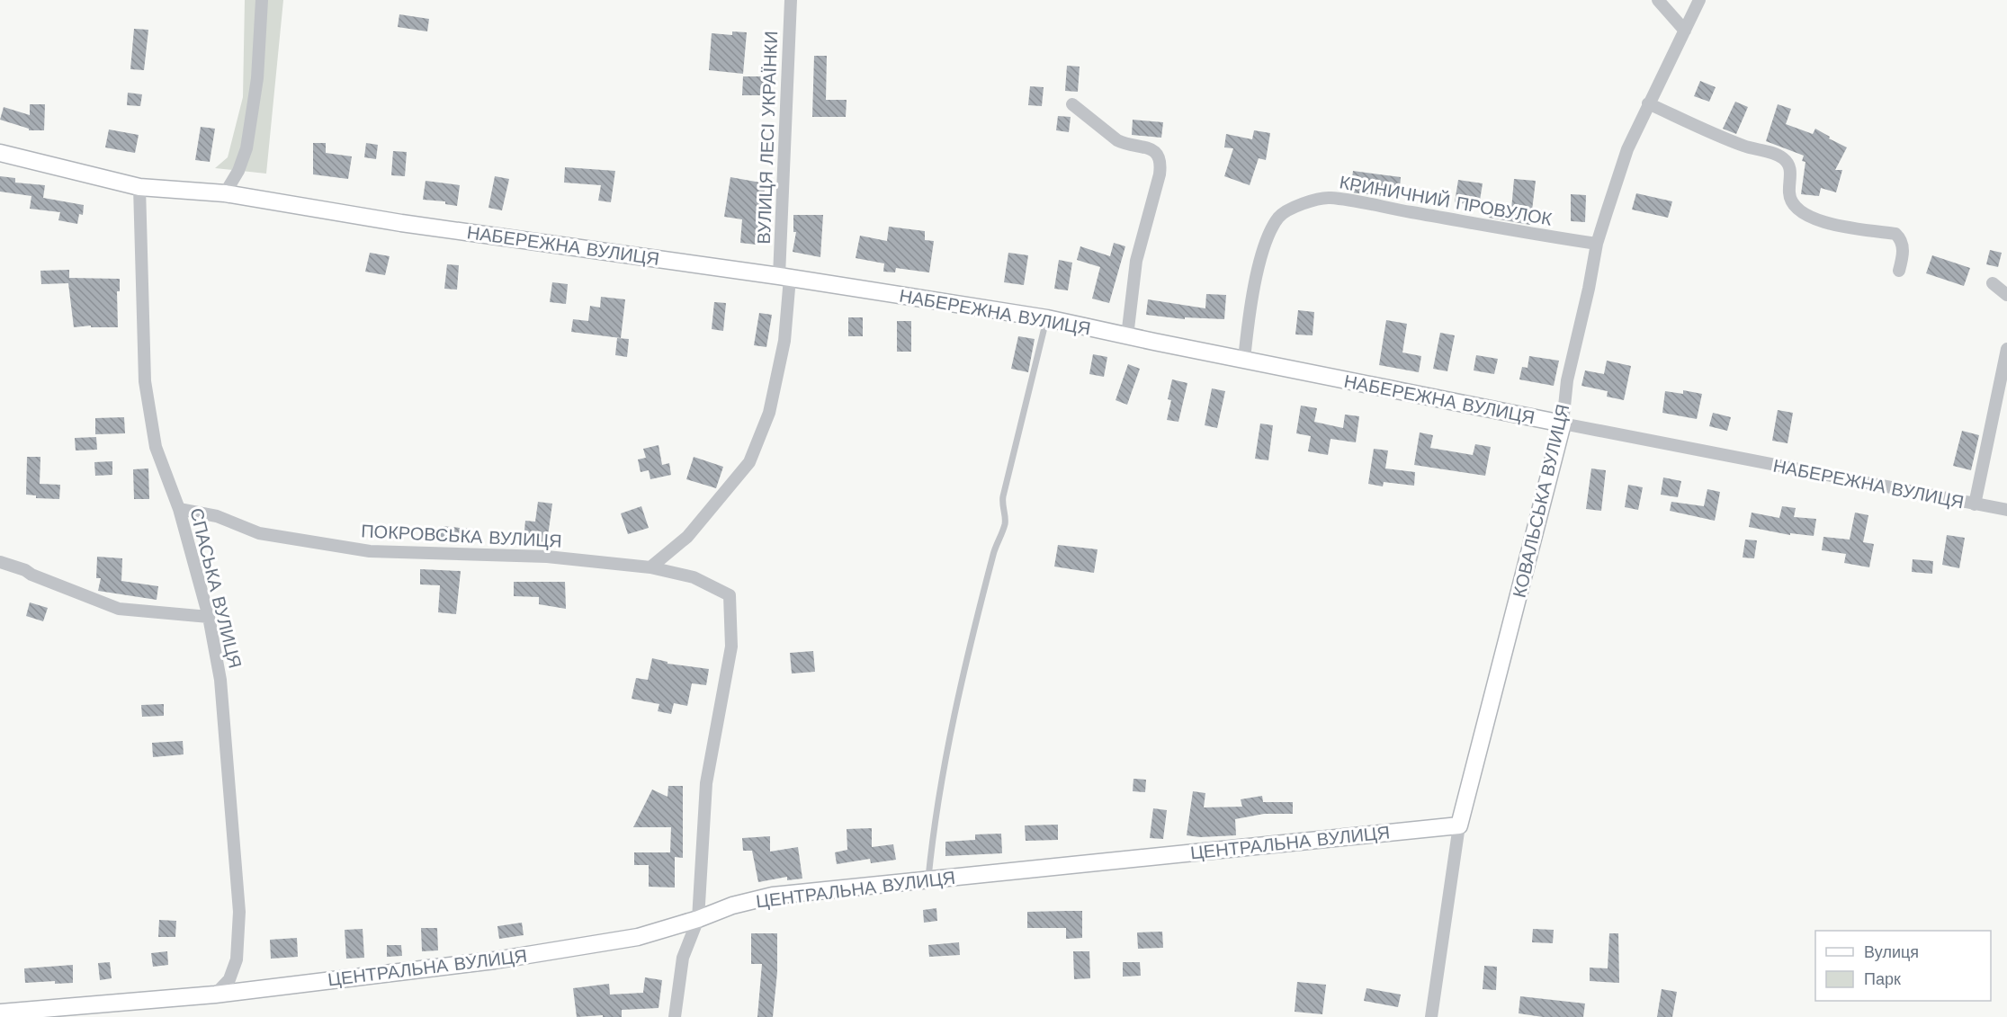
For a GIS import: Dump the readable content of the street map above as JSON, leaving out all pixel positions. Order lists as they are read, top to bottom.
{
  "streets": {
    "street": [
      "ВУЛИЦЯ ЛЕСІ УКРАЇНКИ",
      "КРИНИЧНИЙ ПРОВУЛОК",
      "НАБЕРЕЖНА ВУЛИЦЯ",
      "КОВАЛЬСЬКА ВУЛИЦЯ",
      "ПОКРОВСЬКА ВУЛИЦЯ",
      "СПАСЬКА ВУЛИЦЯ",
      "ЦЕНТРАЛЬНА ВУЛИЦЯ"
    ]
  },
  "crossings": [
    ["ВУЛИЦЯ ЛЕСІ УКРАЇНКИ", "НАБЕРЕЖНА ВУЛИЦЯ"],
    ["ВУЛИЦЯ ЛЕСІ УКРАЇНКИ", "ПОКРОВСЬКА ВУЛИЦЯ"],
    ["КРИНИЧНИЙ ПРОВУЛОК", "НАБЕРЕЖНА ВУЛИЦЯ"],
    ["КРИНИЧНИЙ ПРОВУЛОК", "КОВАЛЬСЬКА ВУЛИЦЯ"],
    ["НАБЕРЕЖНА ВУЛИЦЯ", "КОВАЛЬСЬКА ВУЛИЦЯ"],
    ["НАБЕРЕЖНА ВУЛИЦЯ", "СПАСЬКА ВУЛИЦЯ"],
    ["КОВАЛЬСЬКА ВУЛИЦЯ", "ЦЕНТРАЛЬНА ВУЛИЦЯ"],
    ["ПОКРОВСЬКА ВУЛИЦЯ", "СПАСЬКА ВУЛИЦЯ"],
    ["СПАСЬКА ВУЛИЦЯ", "ЦЕНТРАЛЬНА ВУЛИЦЯ"]
  ],
  "legend": ["Вулиця", "Парк"]
}
